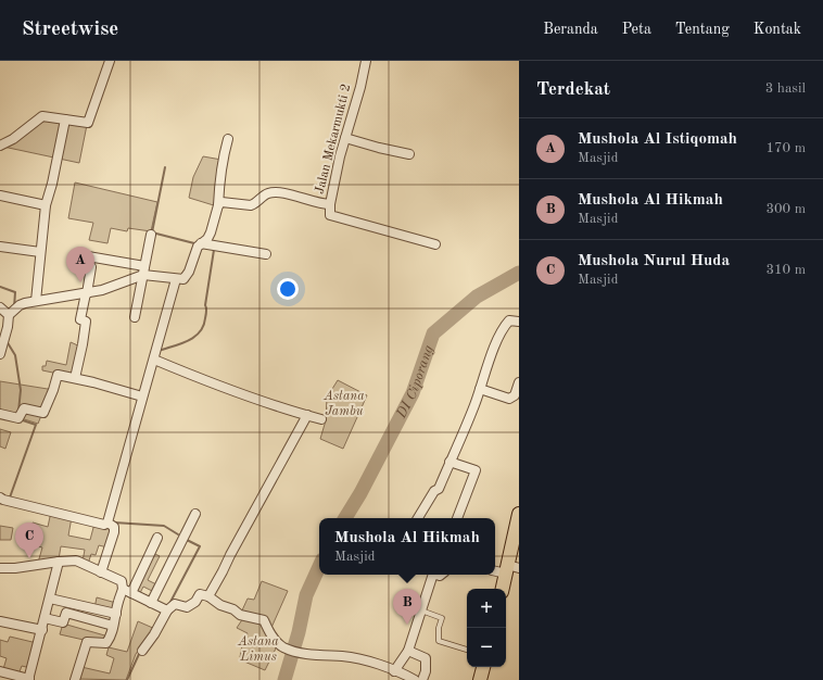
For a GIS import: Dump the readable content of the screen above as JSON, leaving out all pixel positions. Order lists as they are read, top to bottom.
{
  "streets": {
    "street": ["Jalan Mekarmukti 2"]
  },
  "water": ["DI Ciporang"],
  "parks": ["Astana Jambu", "Astana Limus"],
  "page": {
    "header": "Streetwise",
    "nav": [
      "Beranda",
      "Peta",
      "Tentang",
      "Kontak"
    ],
    "heading": ["Terdekat", "3 hasil"],
    "list": [
      {
        "mark": "A",
        "name": "Mushola Al Istiqomah",
        "note": "Masjid",
        "value": "170 m"
      },
      {
        "mark": "B",
        "name": "Mushola Al Hikmah",
        "note": "Masjid",
        "value": "300 m"
      },
      {
        "mark": "C",
        "name": "Mushola Nurul Huda",
        "note": "Masjid",
        "value": "310 m"
      }
    ],
    "pins": ["A", "C", "B"],
    "popup": ["Mushola Al Hikmah", "Masjid"],
    "map_buttons": ["+", "−"]
  }
}
